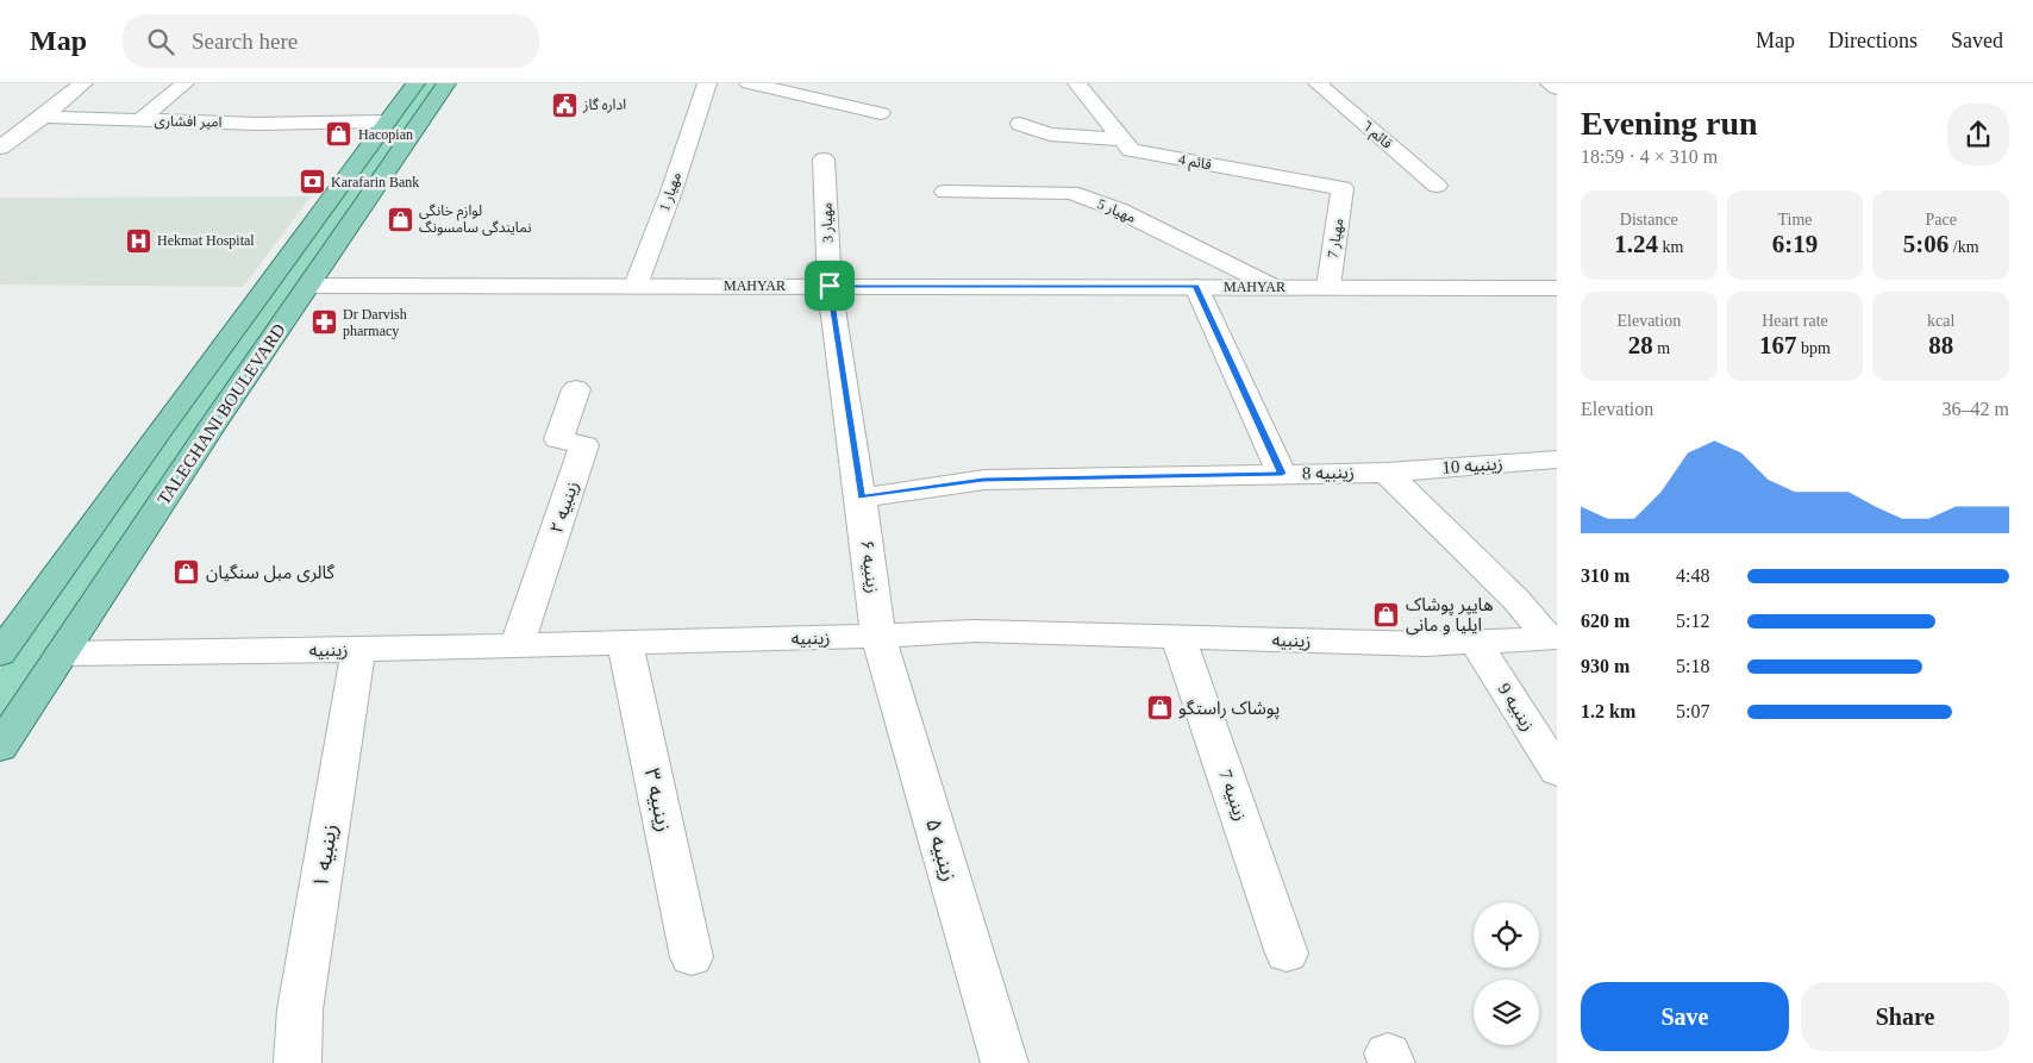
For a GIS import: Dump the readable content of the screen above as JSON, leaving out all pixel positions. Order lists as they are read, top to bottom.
{
  "streets": {
    "main road": ["TALEGHANI BOULEVARD"],
    "street": [
      "امیر افشاری",
      "قائم ٦",
      "قائم 4",
      "مهیار 1",
      "مهیار 5",
      "مهیار 3",
      "مهیار 7",
      "MAHYAR",
      "زینبیه 10",
      "زینبیه 8",
      "زینبیه ۲",
      "زینبیه ۶",
      "زینبیه",
      "زینبیه 9",
      "زینبیه 7",
      "زینبیه ۳",
      "زینبیه ۵",
      "زینبیه ۱"
    ]
  },
  "crossings": [
    ["امیر افشاری", "TALEGHANI BOULEVARD"],
    ["قائم 4", "مهیار 7"],
    ["مهیار 1", "MAHYAR"],
    ["مهیار 5", "MAHYAR"],
    ["مهیار 3", "MAHYAR"],
    ["مهیار 3", "زینبیه 8"],
    ["مهیار 3", "زینبیه ۶"],
    ["مهیار 7", "MAHYAR"],
    ["MAHYAR", "TALEGHANI BOULEVARD"],
    ["TALEGHANI BOULEVARD", "زینبیه"],
    ["زینبیه 10", "زینبیه 8"],
    ["زینبیه 8", "زینبیه ۶"],
    ["زینبیه ۲", "زینبیه"],
    ["زینبیه ۶", "زینبیه"],
    ["زینبیه ۶", "زینبیه ۵"],
    ["زینبیه", "زینبیه 9"],
    ["زینبیه", "زینبیه 7"],
    ["زینبیه", "زینبیه ۳"],
    ["زینبیه", "زینبیه ۵"],
    ["زینبیه", "زینبیه ۱"]
  ],
  "places": {
    "public building": ["اداره گاز"],
    "shop": [
      "Hacopian",
      "لوازم خانگی نمایندگی سامسونگ",
      "گالری مبل سنگیان",
      "هایپر پوشاک ایلیا و مانی",
      "پوشاک راستگو"
    ],
    "bank": ["Karafarin Bank"],
    "hospital": ["Hekmat Hospital"],
    "pharmacy": ["Dr Darvish pharmacy"]
  },
  "page": {
    "header": "Map",
    "search": "Search here",
    "nav": ["Map", "Directions", "Saved"],
    "heading": ["Evening run", "18:59 · 4 × 310 m"],
    "stats": [
      ["Distance", "1.24 km"],
      ["Time", "6:19"],
      ["Pace", "5:06 /km"],
      ["Elevation", "28 m"],
      ["Heart rate", "167 bpm"],
      ["kcal", "88"]
    ],
    "chart": ["Elevation", "36–42 m"],
    "list": [
      {
        "name": "310 m",
        "note": "4:48"
      },
      {
        "name": "620 m",
        "note": "5:12"
      },
      {
        "name": "930 m",
        "note": "5:18"
      },
      {
        "name": "1.2 km",
        "note": "5:07"
      }
    ],
    "buttons": ["Save", "Share"]
  }
}
